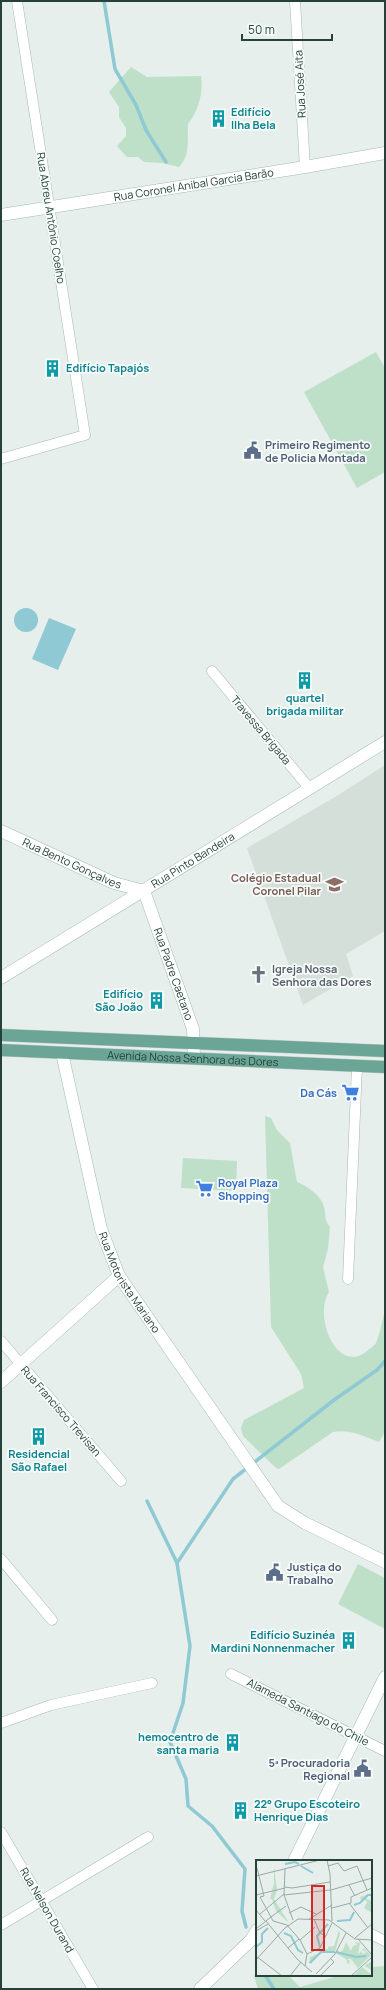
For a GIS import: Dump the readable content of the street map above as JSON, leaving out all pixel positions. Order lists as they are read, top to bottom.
{
  "streets": {
    "main road": ["Avenida Nossa Senhora das Dores"],
    "street": [
      "Rua José Aita",
      "Rua Coronel Anibal Garcia Barão",
      "Rua Abreu Antônio Coelho",
      "Travessa Brigada",
      "Rua Pinto Bandeira",
      "Rua Bento Gonçalves",
      "Rua Padre Caetano",
      "Rua Motorista Mariano",
      "Rua Francisco Trevisan",
      "Alameda Santiago do Chile",
      "Rua Nelson Durand"
    ]
  },
  "crossings": [
    ["Rua José Aita", "Rua Coronel Anibal Garcia Barão"],
    ["Rua Coronel Anibal Garcia Barão", "Rua Abreu Antônio Coelho"],
    ["Travessa Brigada", "Rua Pinto Bandeira"],
    ["Rua Pinto Bandeira", "Rua Bento Gonçalves"],
    ["Rua Pinto Bandeira", "Rua Padre Caetano"],
    ["Rua Bento Gonçalves", "Rua Padre Caetano"],
    ["Rua Padre Caetano", "Avenida Nossa Senhora das Dores"],
    ["Avenida Nossa Senhora das Dores", "Rua Motorista Mariano"]
  ],
  "places": {
    "building": [
      "Edifício Ilha Bela",
      "Edifício Tapajós",
      "quartel brigada militar",
      "Edifício São João",
      "Residencial São Rafael",
      "Edifício Suzinéa Mardini Nonnenmacher",
      "hemocentro de santa maria",
      "22° Grupo Escoteiro Henrique Dias"
    ],
    "public building": ["Primeiro Regimento de Policia Montada", "Justiça do Trabalho", "5ª Procuradoria Regional"],
    "school or university": ["Colégio Estadual Coronel Pilar"],
    "church": ["Igreja Nossa Senhora das Dores"],
    "supermarket": ["Da Cás", "Royal Plaza Shopping"]
  },
  "scale_bar": "50 m"
}
